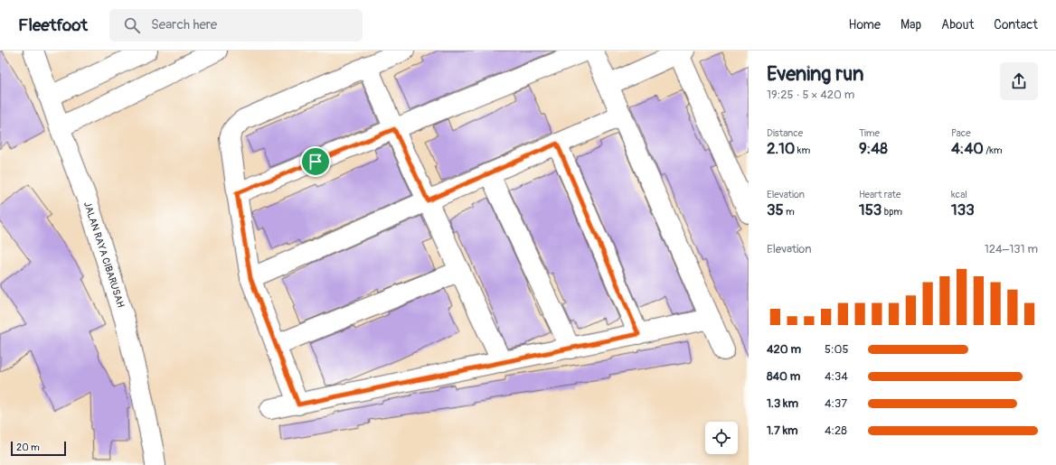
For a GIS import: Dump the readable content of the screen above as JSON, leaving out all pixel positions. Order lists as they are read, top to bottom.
{
  "streets": {
    "street": ["JALAN RAYA CIBARUSAH"]
  },
  "scale_bar": "20 m",
  "page": {
    "header": "Fleetfoot",
    "search": "Search here",
    "nav": [
      "Home",
      "Map",
      "About",
      "Contact"
    ],
    "heading": ["Evening run", "19:25 · 5 × 420 m"],
    "stats": [
      ["Distance", "2.10 km"],
      ["Time", "9:48"],
      ["Pace", "4:40 /km"],
      ["Elevation", "35 m"],
      ["Heart rate", "153 bpm"],
      ["kcal", "133"]
    ],
    "chart": ["Elevation", "124–131 m"],
    "list": [
      {
        "name": "420 m",
        "note": "5:05"
      },
      {
        "name": "840 m",
        "note": "4:34"
      },
      {
        "name": "1.3 km",
        "note": "4:37"
      },
      {
        "name": "1.7 km",
        "note": "4:28"
      }
    ],
    "scale": "20 m"
  }
}
